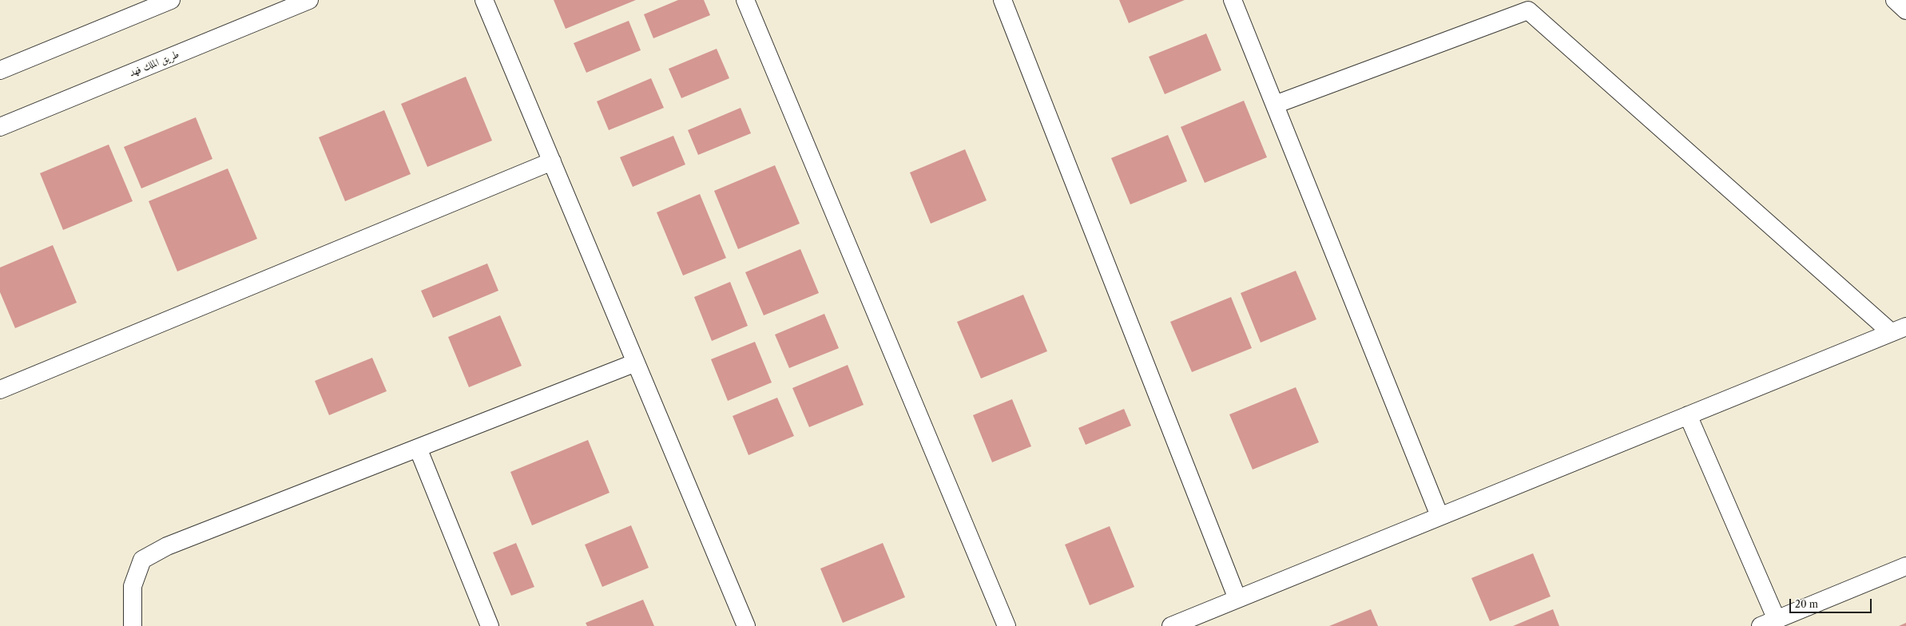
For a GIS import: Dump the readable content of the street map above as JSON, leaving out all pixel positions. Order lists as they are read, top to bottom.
{
  "streets": {
    "street": ["طريق الملك فهد"]
  },
  "scale_bar": "20 m"
}
